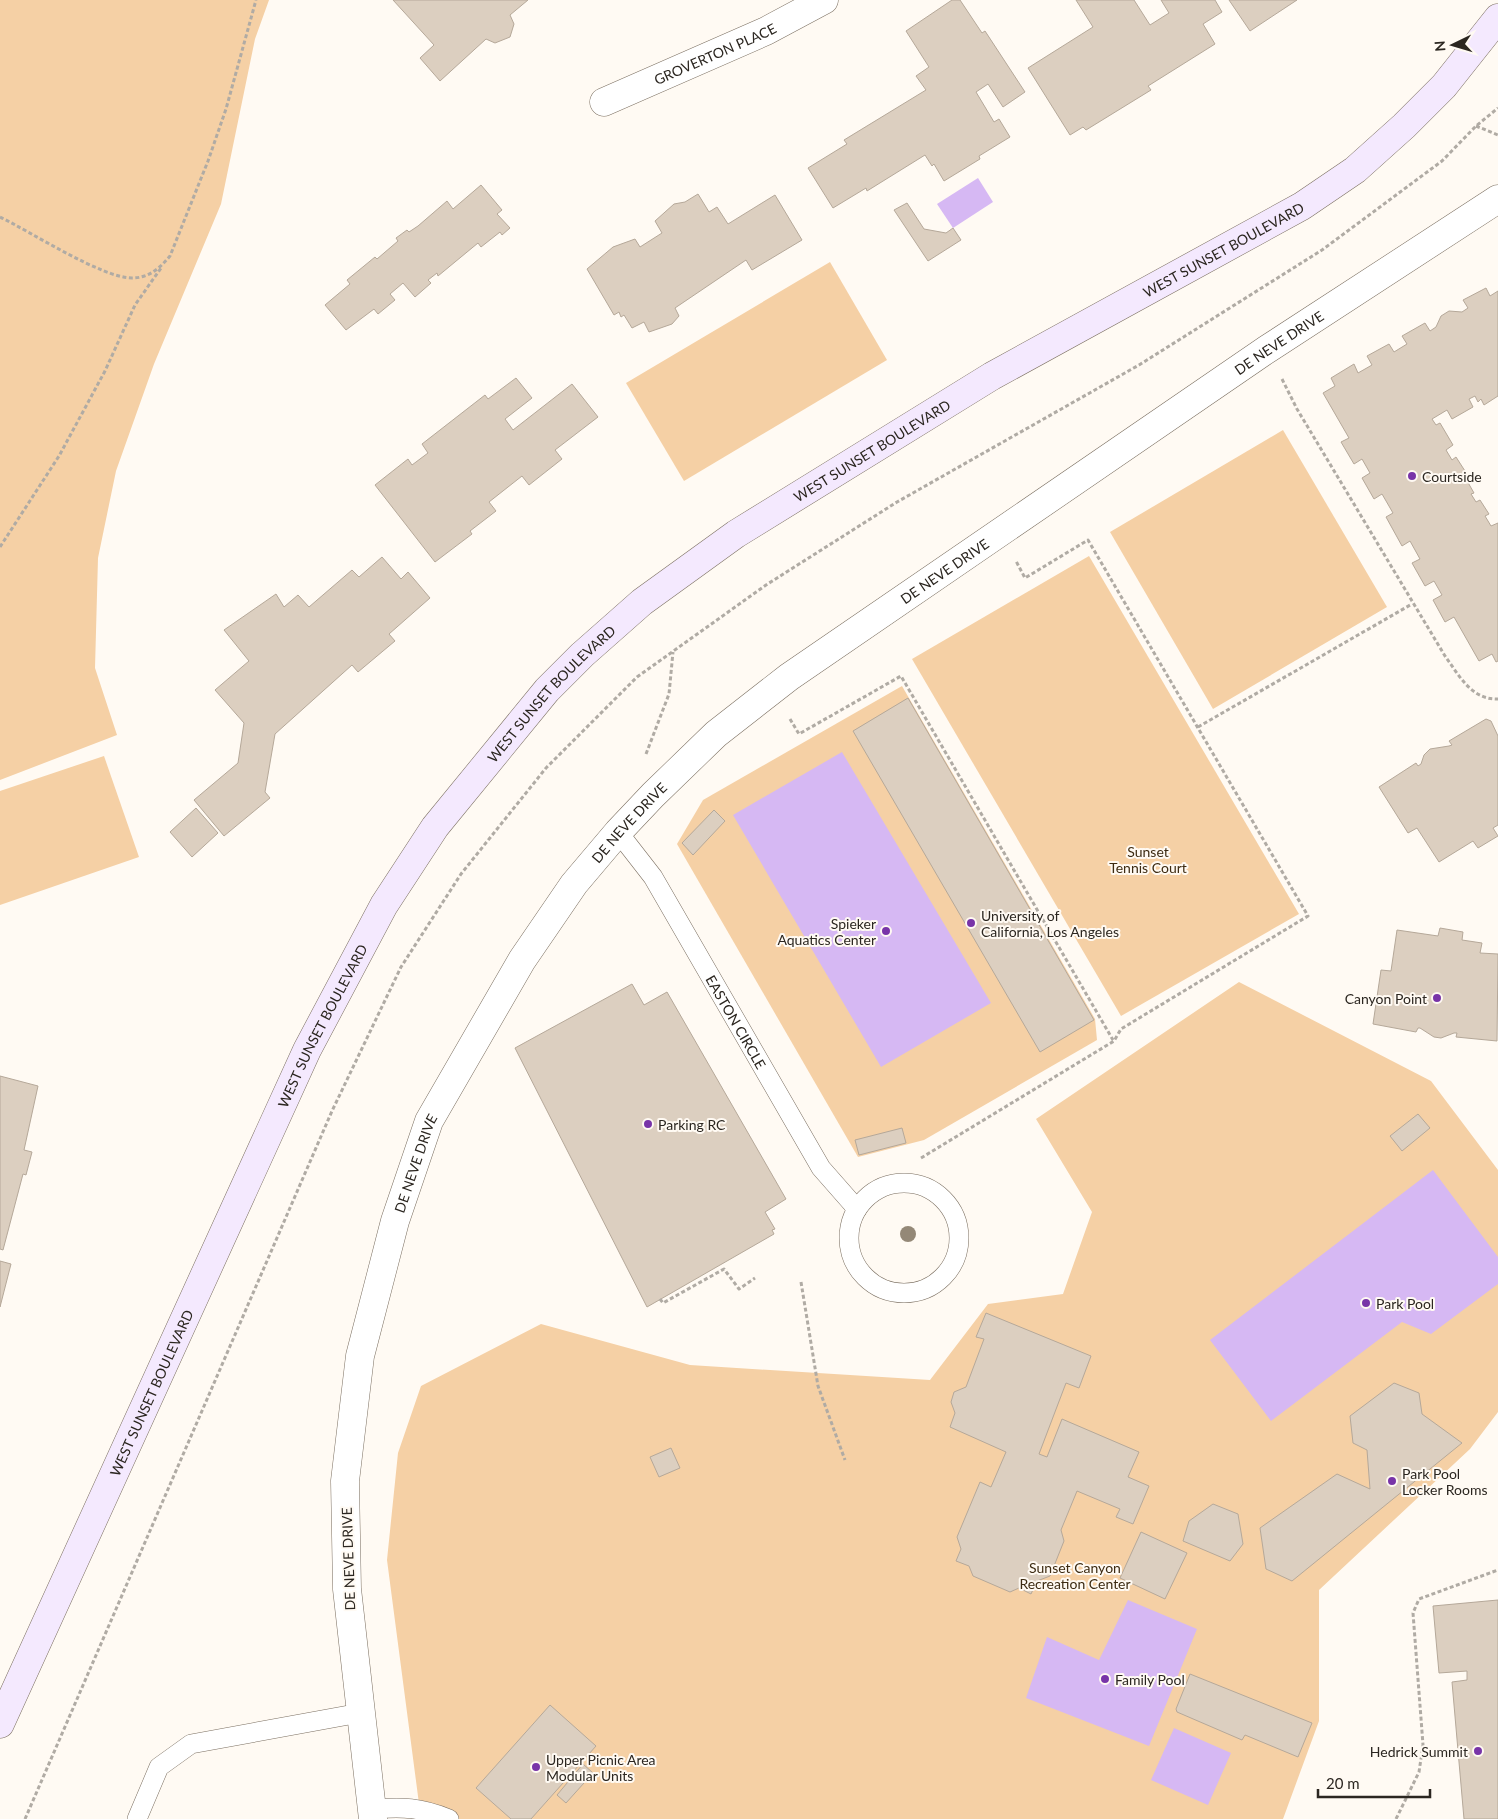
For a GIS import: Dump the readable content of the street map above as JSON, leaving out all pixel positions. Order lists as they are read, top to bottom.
{
  "streets": {
    "main road": ["WEST SUNSET BOULEVARD"],
    "street": ["GROVERTON PLACE", "DE NEVE DRIVE"],
    "lane": ["EASTON CIRCLE"]
  },
  "crossings": [
    ["DE NEVE DRIVE", "EASTON CIRCLE"]
  ],
  "parks": ["Sunset Tennis Court", "Sunset Canyon Recreation Center"],
  "places": [
    "Courtside",
    "University of California, Los Angeles",
    "Spieker Aquatics Center",
    "Canyon Point",
    "Parking RC",
    "Park Pool",
    "Park Pool Locker Rooms",
    "Family Pool",
    "Hedrick Summit",
    "Upper Picnic Area Modular Units"
  ],
  "scale_bar": "20 m",
  "north": "left"
}
